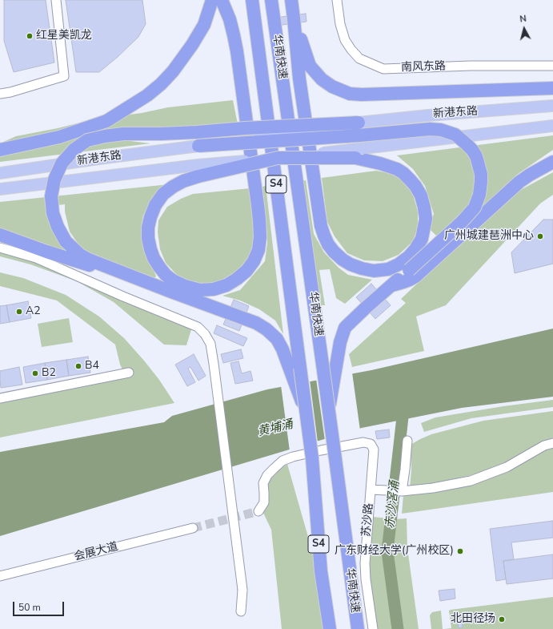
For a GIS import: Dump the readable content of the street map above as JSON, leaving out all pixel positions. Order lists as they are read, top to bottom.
{
  "streets": {
    "highway": ["华南快速", "S4"],
    "main road": ["新港东路"],
    "street": ["南风东路", "苏沙路", "会展大道"]
  },
  "water": ["黄埔涌", "赤沙滘涌"],
  "places": [
    "红星美凯龙",
    "广州城建琶洲中心",
    "A2",
    "B4",
    "B2",
    "广东财经大学(广州校区)",
    "北田径场"
  ],
  "scale_bar": "50 m",
  "north": "top"
}
